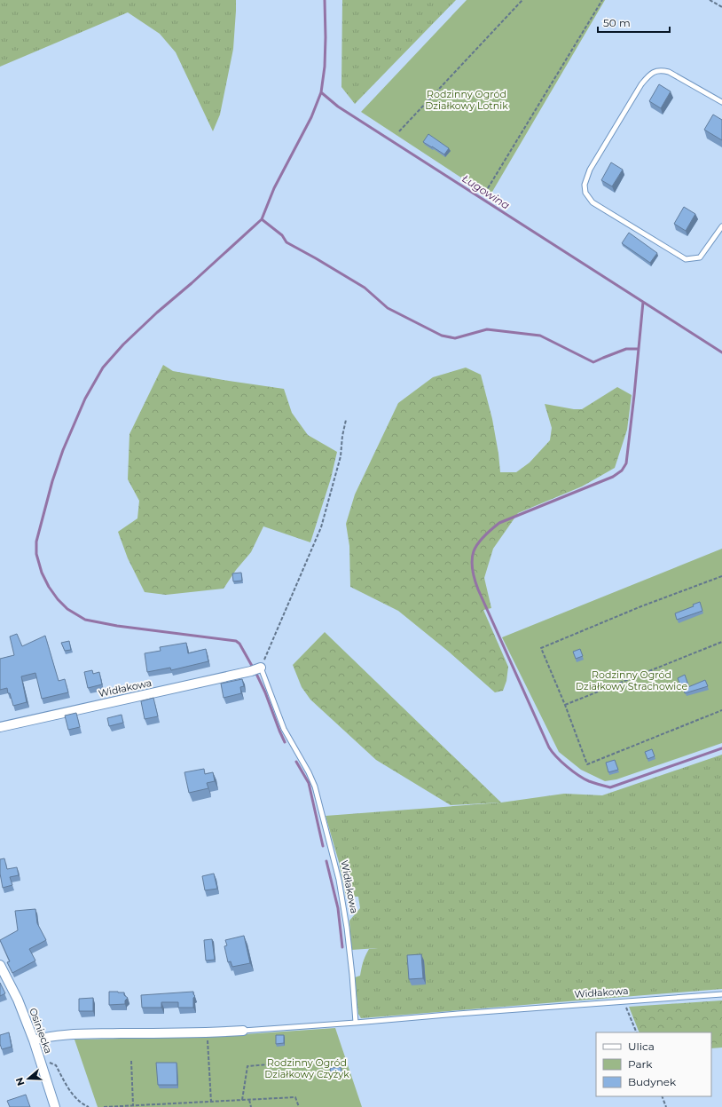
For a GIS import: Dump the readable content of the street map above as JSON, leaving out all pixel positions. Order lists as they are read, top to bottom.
{
  "streets": {
    "street": ["Widłakowa", "Osiniecka"]
  },
  "water": ["Ługowina"],
  "parks": ["Rodzinny Ogród Działkowy Lotnik", "Rodzinny Ogród Działkowy Strachowice", "Rodzinny Ogród Działkowy Czyżyk"],
  "legend": ["Ulica", "Park", "Budynek"],
  "scale_bar": "50 m",
  "north": "left"
}
